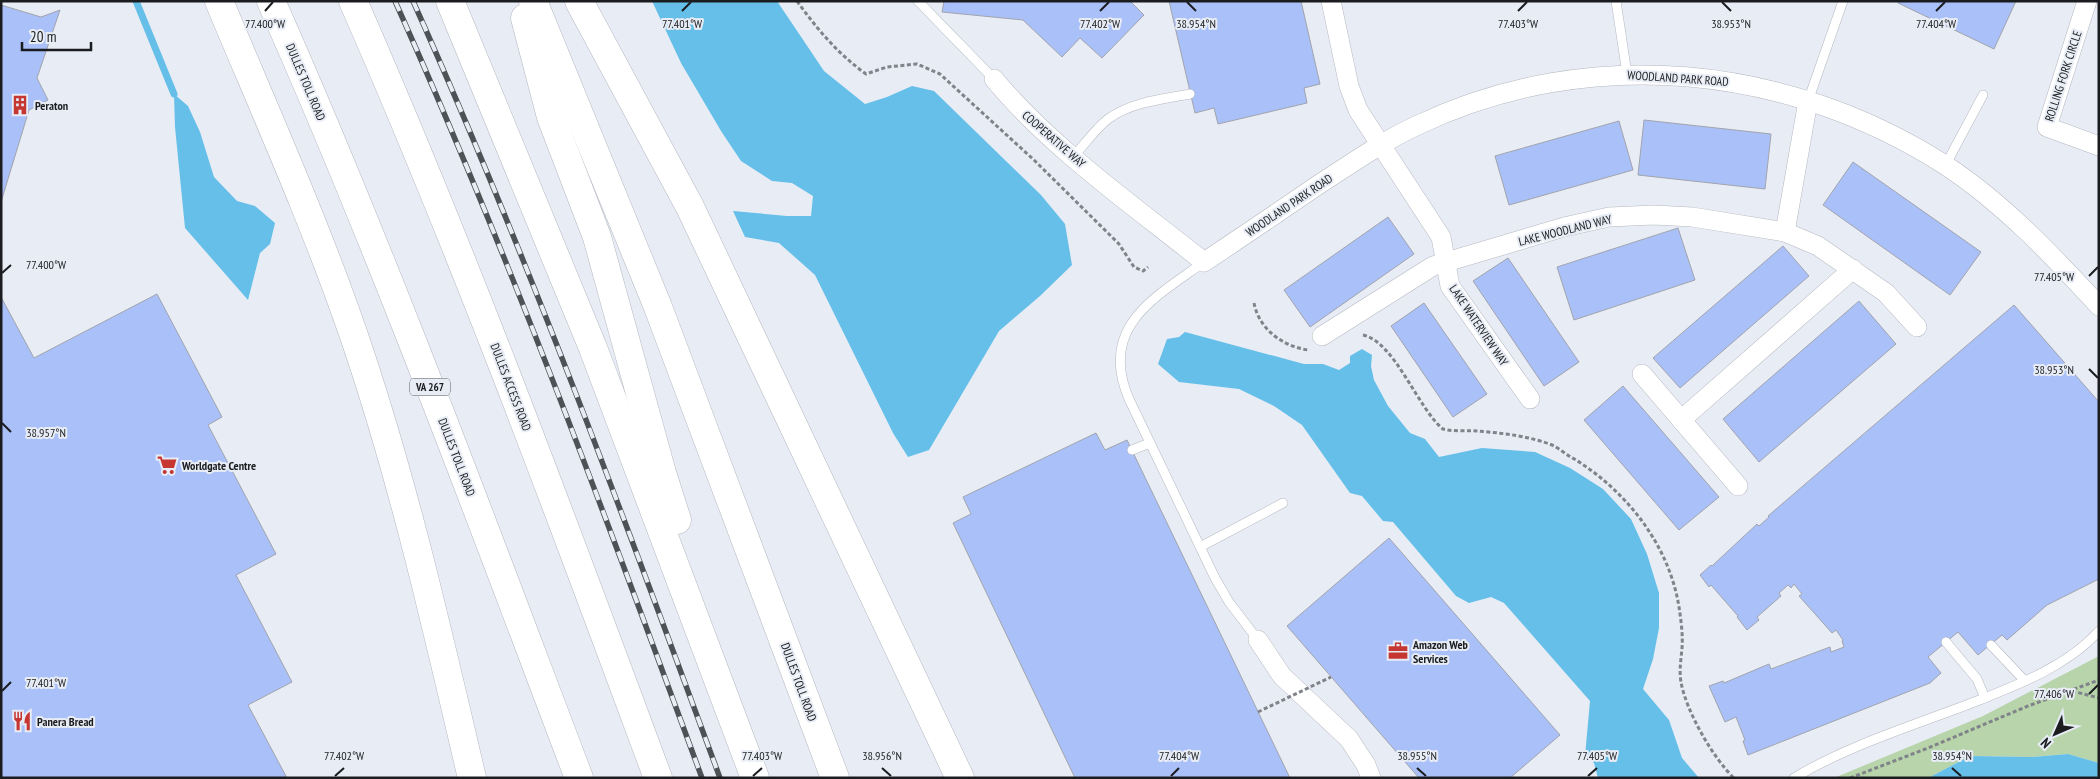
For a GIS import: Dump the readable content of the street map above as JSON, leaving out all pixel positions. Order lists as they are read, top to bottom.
{
  "streets": {
    "highway": ["DULLES TOLL ROAD", "VA 267", "DULLES ACCESS ROAD"],
    "street": [
      "ROLLING FORK CIRCLE",
      "WOODLAND PARK ROAD",
      "COOPERATIVE WAY",
      "LAKE WOODLAND WAY",
      "LAKE WATERVIEW WAY"
    ]
  },
  "crossings": [
    ["WOODLAND PARK ROAD", "COOPERATIVE WAY"],
    ["WOODLAND PARK ROAD", "LAKE WATERVIEW WAY"],
    ["LAKE WOODLAND WAY", "LAKE WATERVIEW WAY"]
  ],
  "places": {
    "building": ["Peraton"],
    "supermarket": ["Worldgate Centre"],
    "office": ["Amazon Web Services"],
    "restaurant": ["Panera Bread"]
  },
  "scale_bar": "20 m",
  "north": "bottom left",
  "coordinates": [
    "38.953°N",
    "77.400°W",
    "77.401°W",
    "77.402°W",
    "38.954°N",
    "77.403°W",
    "77.404°W",
    "77.405°W",
    "38.957°N",
    "77.406°W",
    "38.956°N",
    "38.955°N"
  ]
}
